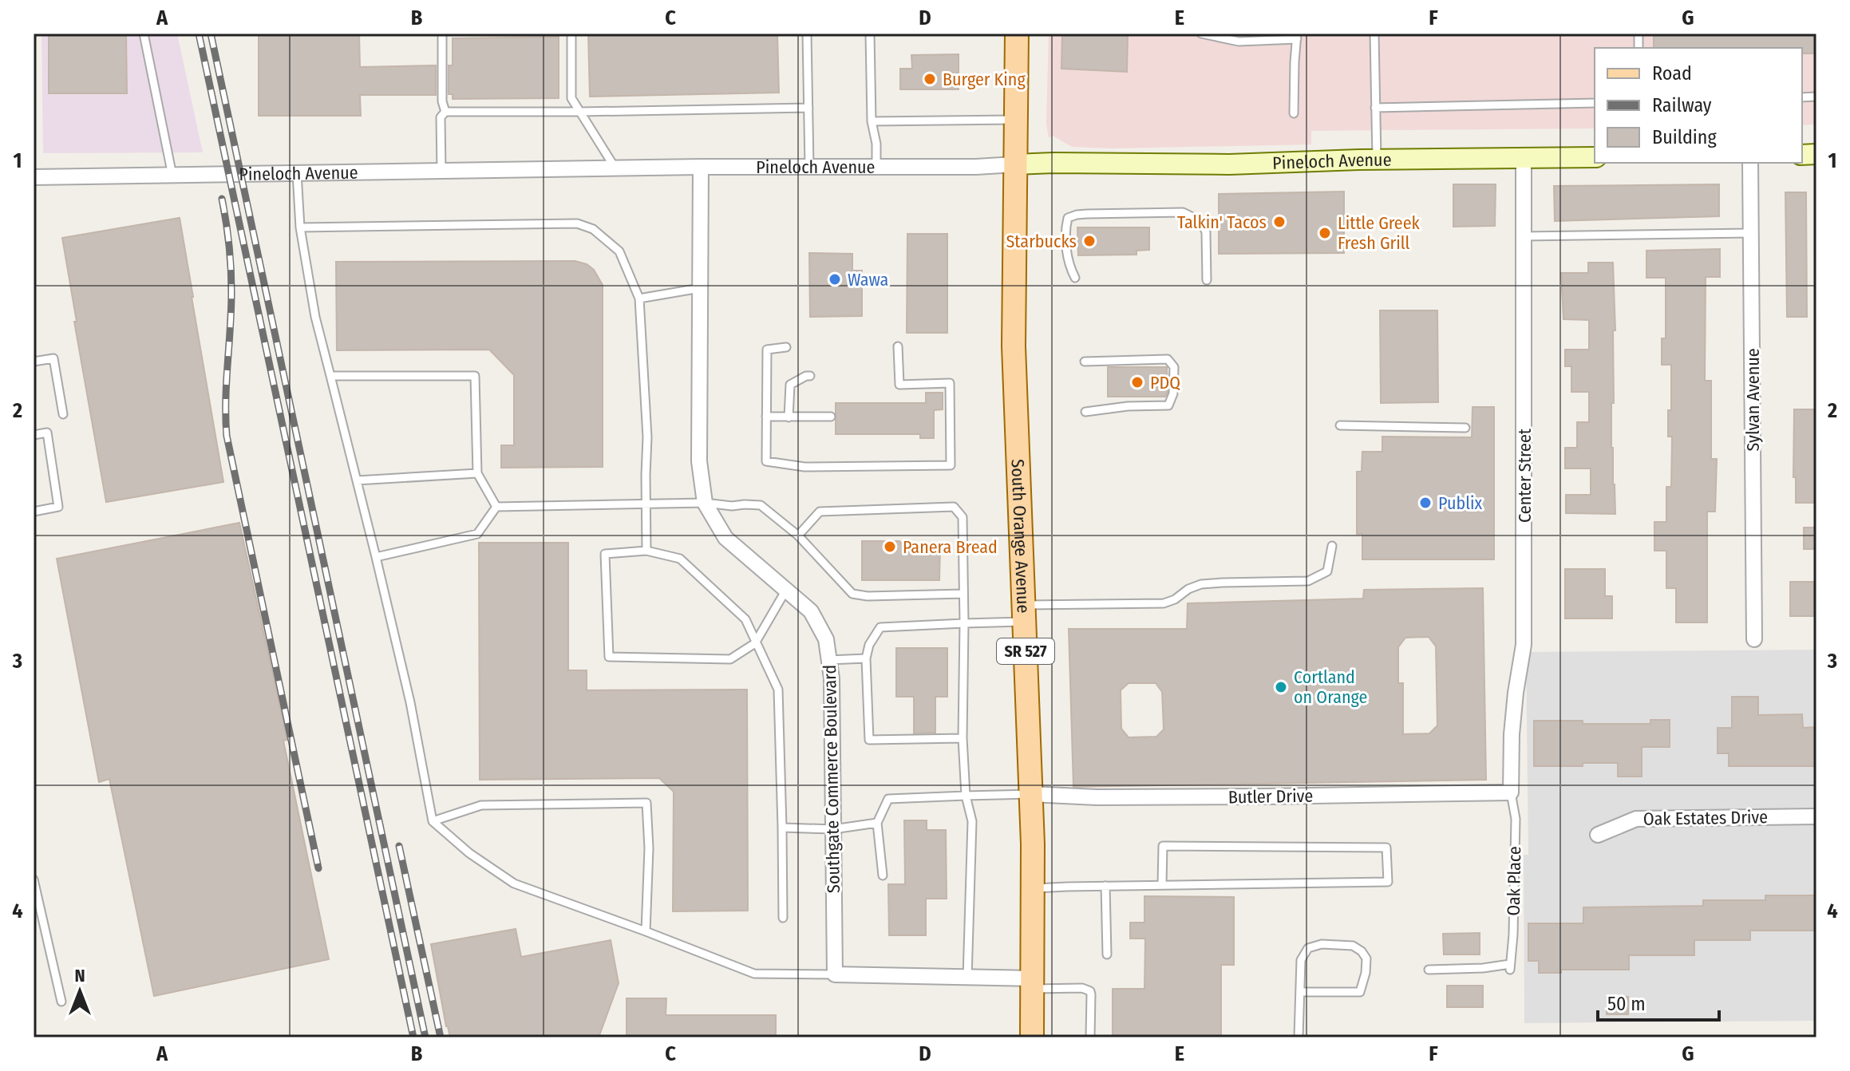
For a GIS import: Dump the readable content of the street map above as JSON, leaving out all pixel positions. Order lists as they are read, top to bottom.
{
  "streets": {
    "main road": ["South Orange Avenue", "SR 527"],
    "street": [
      "Pineloch Avenue",
      "Sylvan Avenue",
      "Center Street",
      "Southgate Commerce Boulevard",
      "Butler Drive",
      "Oak Estates Drive"
    ],
    "lane": ["Oak Place"]
  },
  "crossings": [
    ["Pineloch Avenue", "Center Street"],
    ["Pineloch Avenue", "South Orange Avenue"],
    ["Pineloch Avenue", "Southgate Commerce Boulevard"],
    ["Center Street", "Butler Drive"],
    ["Center Street", "Oak Place"],
    ["South Orange Avenue", "Butler Drive"],
    ["Butler Drive", "Oak Place"]
  ],
  "places": [
    "Burger King",
    "Talkin' Tacos",
    "Little Greek Fresh Grill",
    "Starbucks",
    "Wawa",
    "PDQ",
    "Publix",
    "Panera Bread",
    "Cortland on Orange"
  ],
  "legend": ["Road", "Railway", "Building"],
  "scale_bar": "50 m",
  "north": "top",
  "grid": {
    "columns": [
      "A",
      "B",
      "C",
      "D",
      "E",
      "F",
      "G"
    ],
    "rows": [
      "1",
      "2",
      "3",
      "4"
    ]
  }
}
